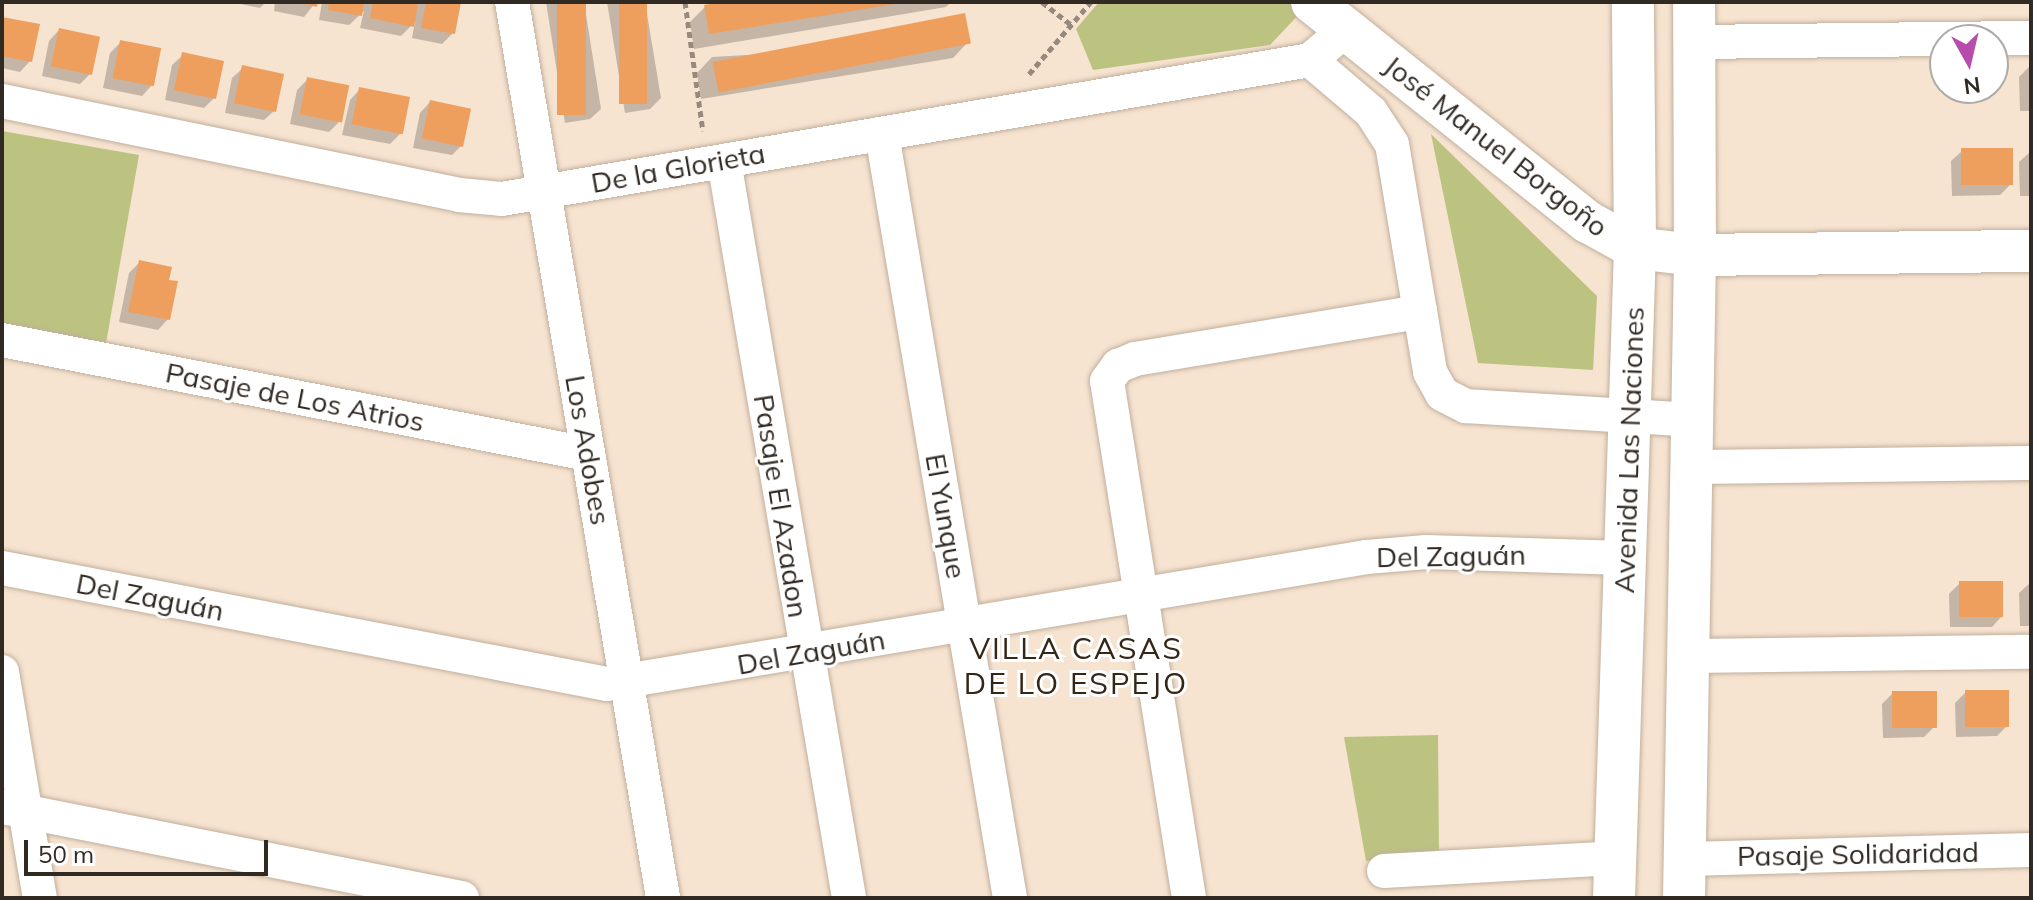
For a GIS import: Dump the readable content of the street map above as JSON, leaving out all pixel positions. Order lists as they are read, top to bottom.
{
  "streets": {
    "street": [
      "José Manuel Borgoño",
      "De la Glorieta",
      "Pasaje de Los Atrios",
      "Los Adobes",
      "Avenida Las Naciones",
      "Pasaje El Azadon",
      "El Yunque",
      "Del Zaguán",
      "Pasaje Solidaridad"
    ]
  },
  "crossings": [
    ["José Manuel Borgoño", "Avenida Las Naciones"],
    ["De la Glorieta", "Los Adobes"],
    ["De la Glorieta", "Pasaje El Azadon"],
    ["De la Glorieta", "El Yunque"],
    ["Pasaje de Los Atrios", "Los Adobes"],
    ["Los Adobes", "Del Zaguán"],
    ["Avenida Las Naciones", "Del Zaguán"],
    ["Pasaje El Azadon", "Del Zaguán"],
    ["El Yunque", "Del Zaguán"]
  ],
  "districts": ["VILLA CASAS DE LO ESPEJO"],
  "scale_bar": "50 m",
  "north": "bottom"
}
